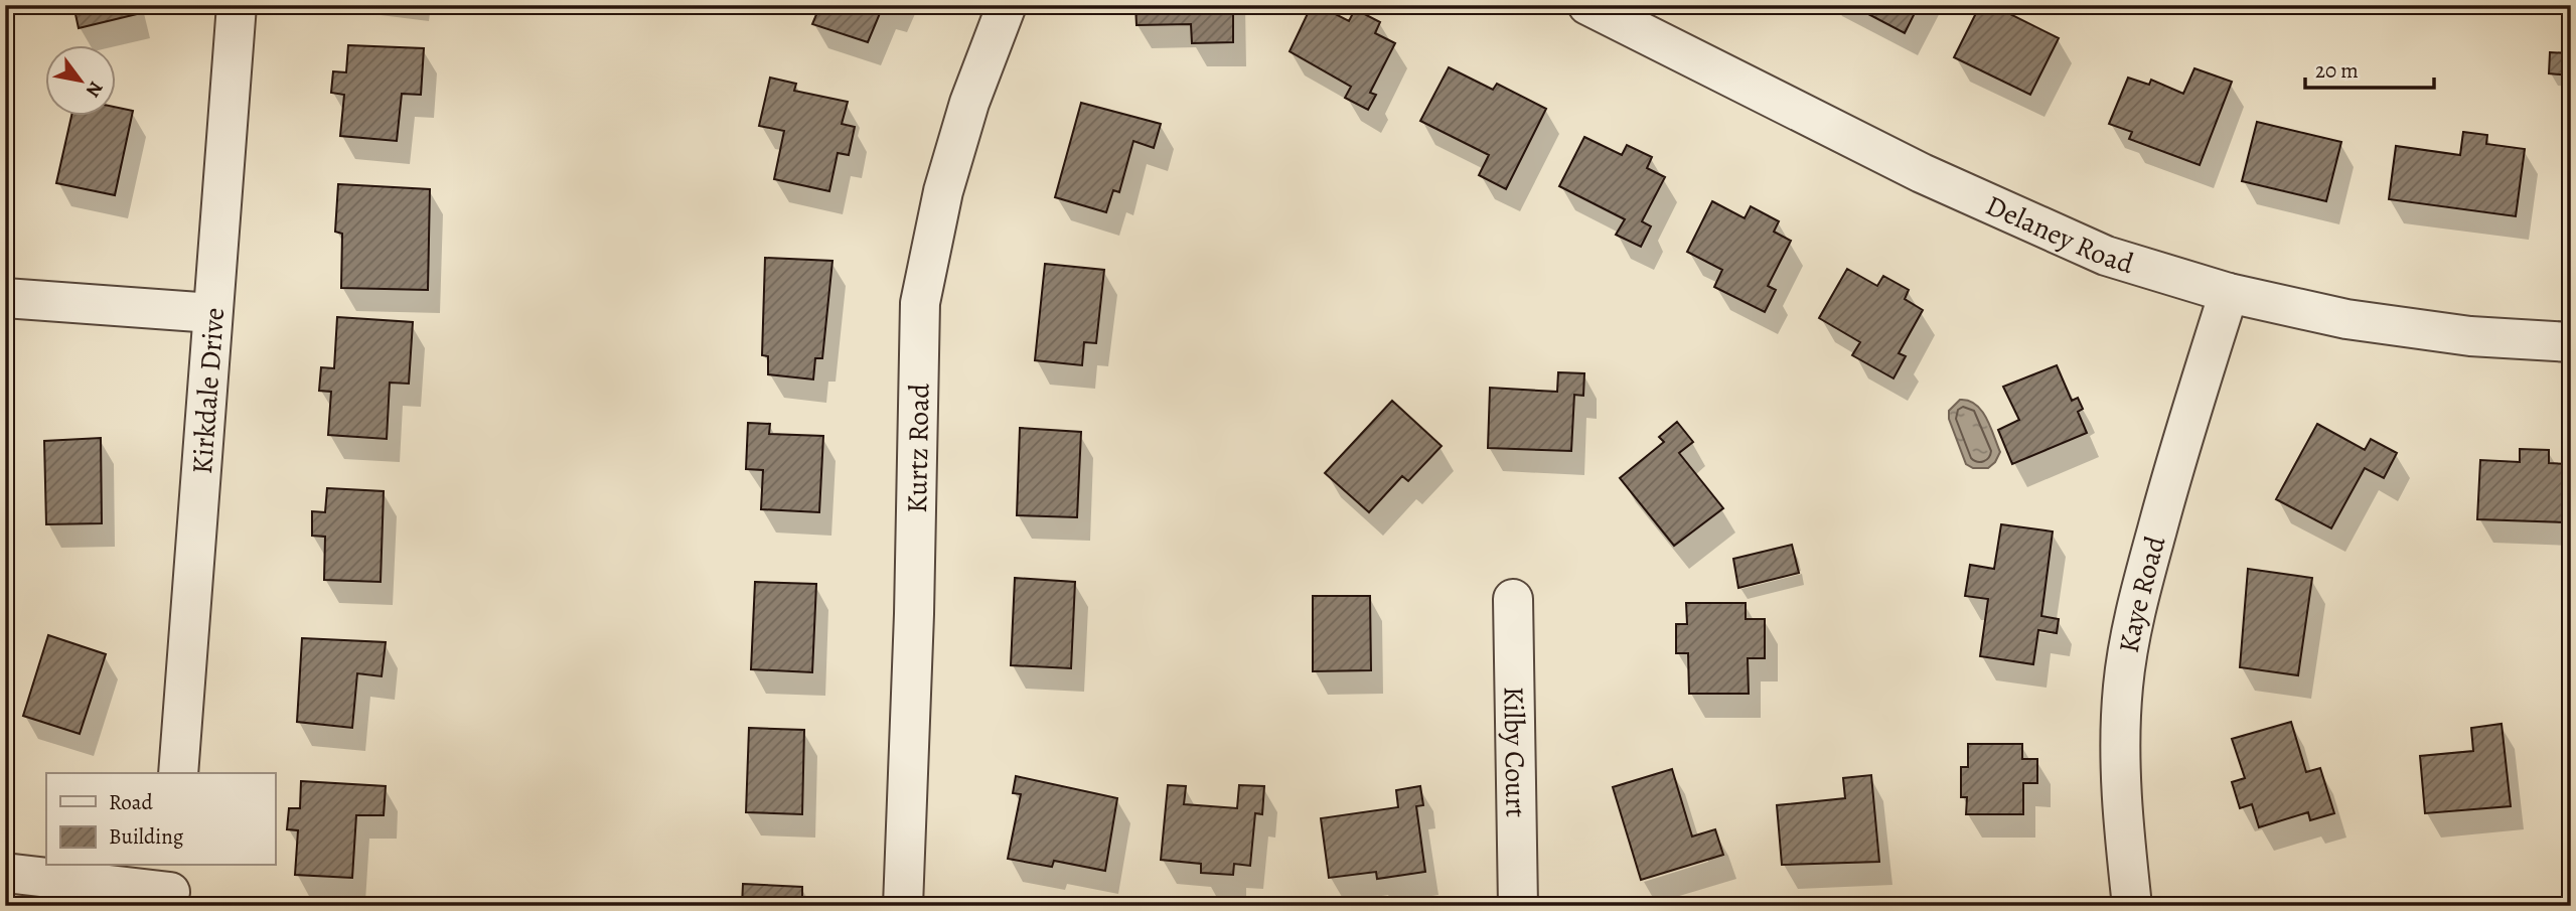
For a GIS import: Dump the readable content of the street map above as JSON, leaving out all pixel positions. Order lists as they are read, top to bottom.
{
  "streets": {
    "street": [
      "Delaney Road",
      "Kirkdale Drive",
      "Kurtz Road",
      "Kaye Road",
      "Kilby Court"
    ]
  },
  "crossings": [
    ["Delaney Road", "Kaye Road"]
  ],
  "legend": ["Road", "Building"],
  "scale_bar": "20 m",
  "north": "bottom right"
}
